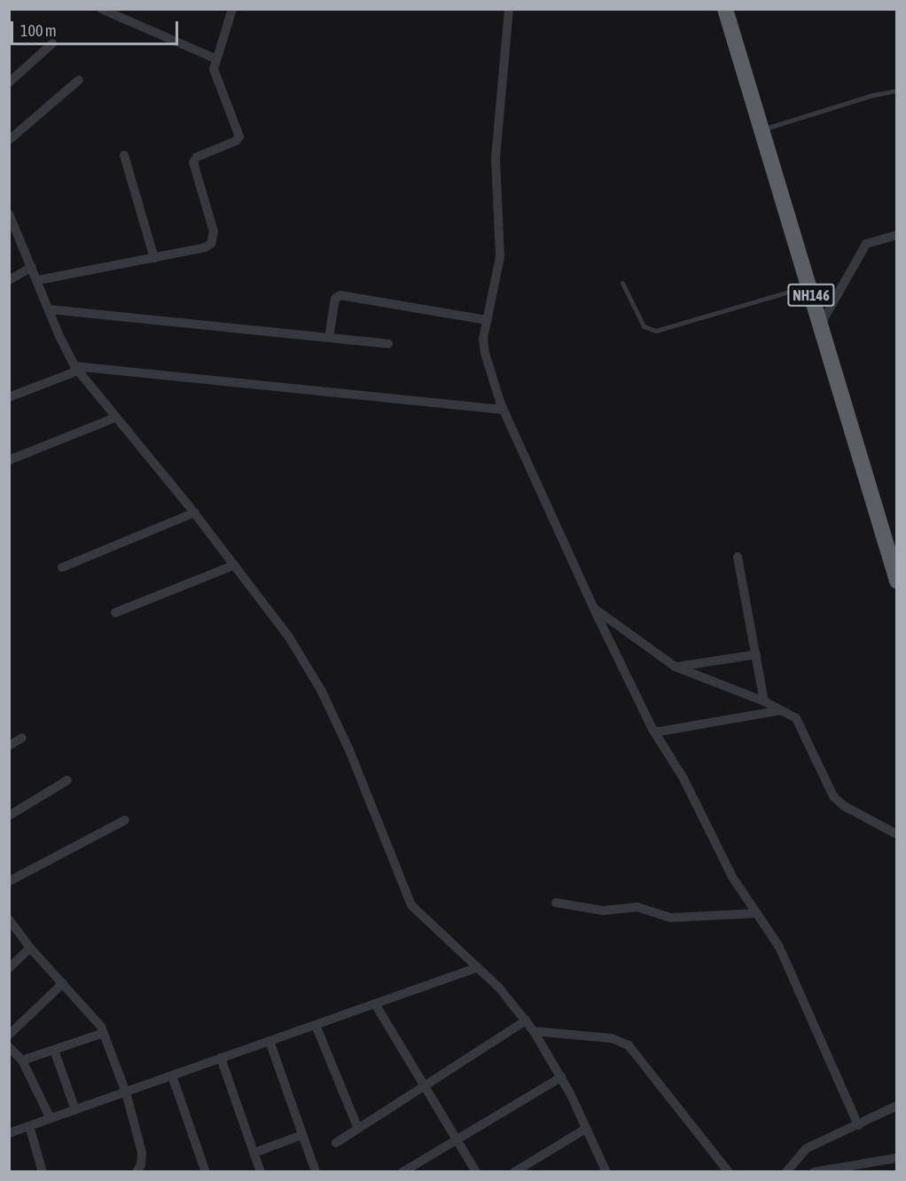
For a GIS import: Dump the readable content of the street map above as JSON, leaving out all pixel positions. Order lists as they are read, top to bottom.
{
  "streets": {
    "highway": ["NH146"]
  },
  "scale_bar": "100 m"
}
